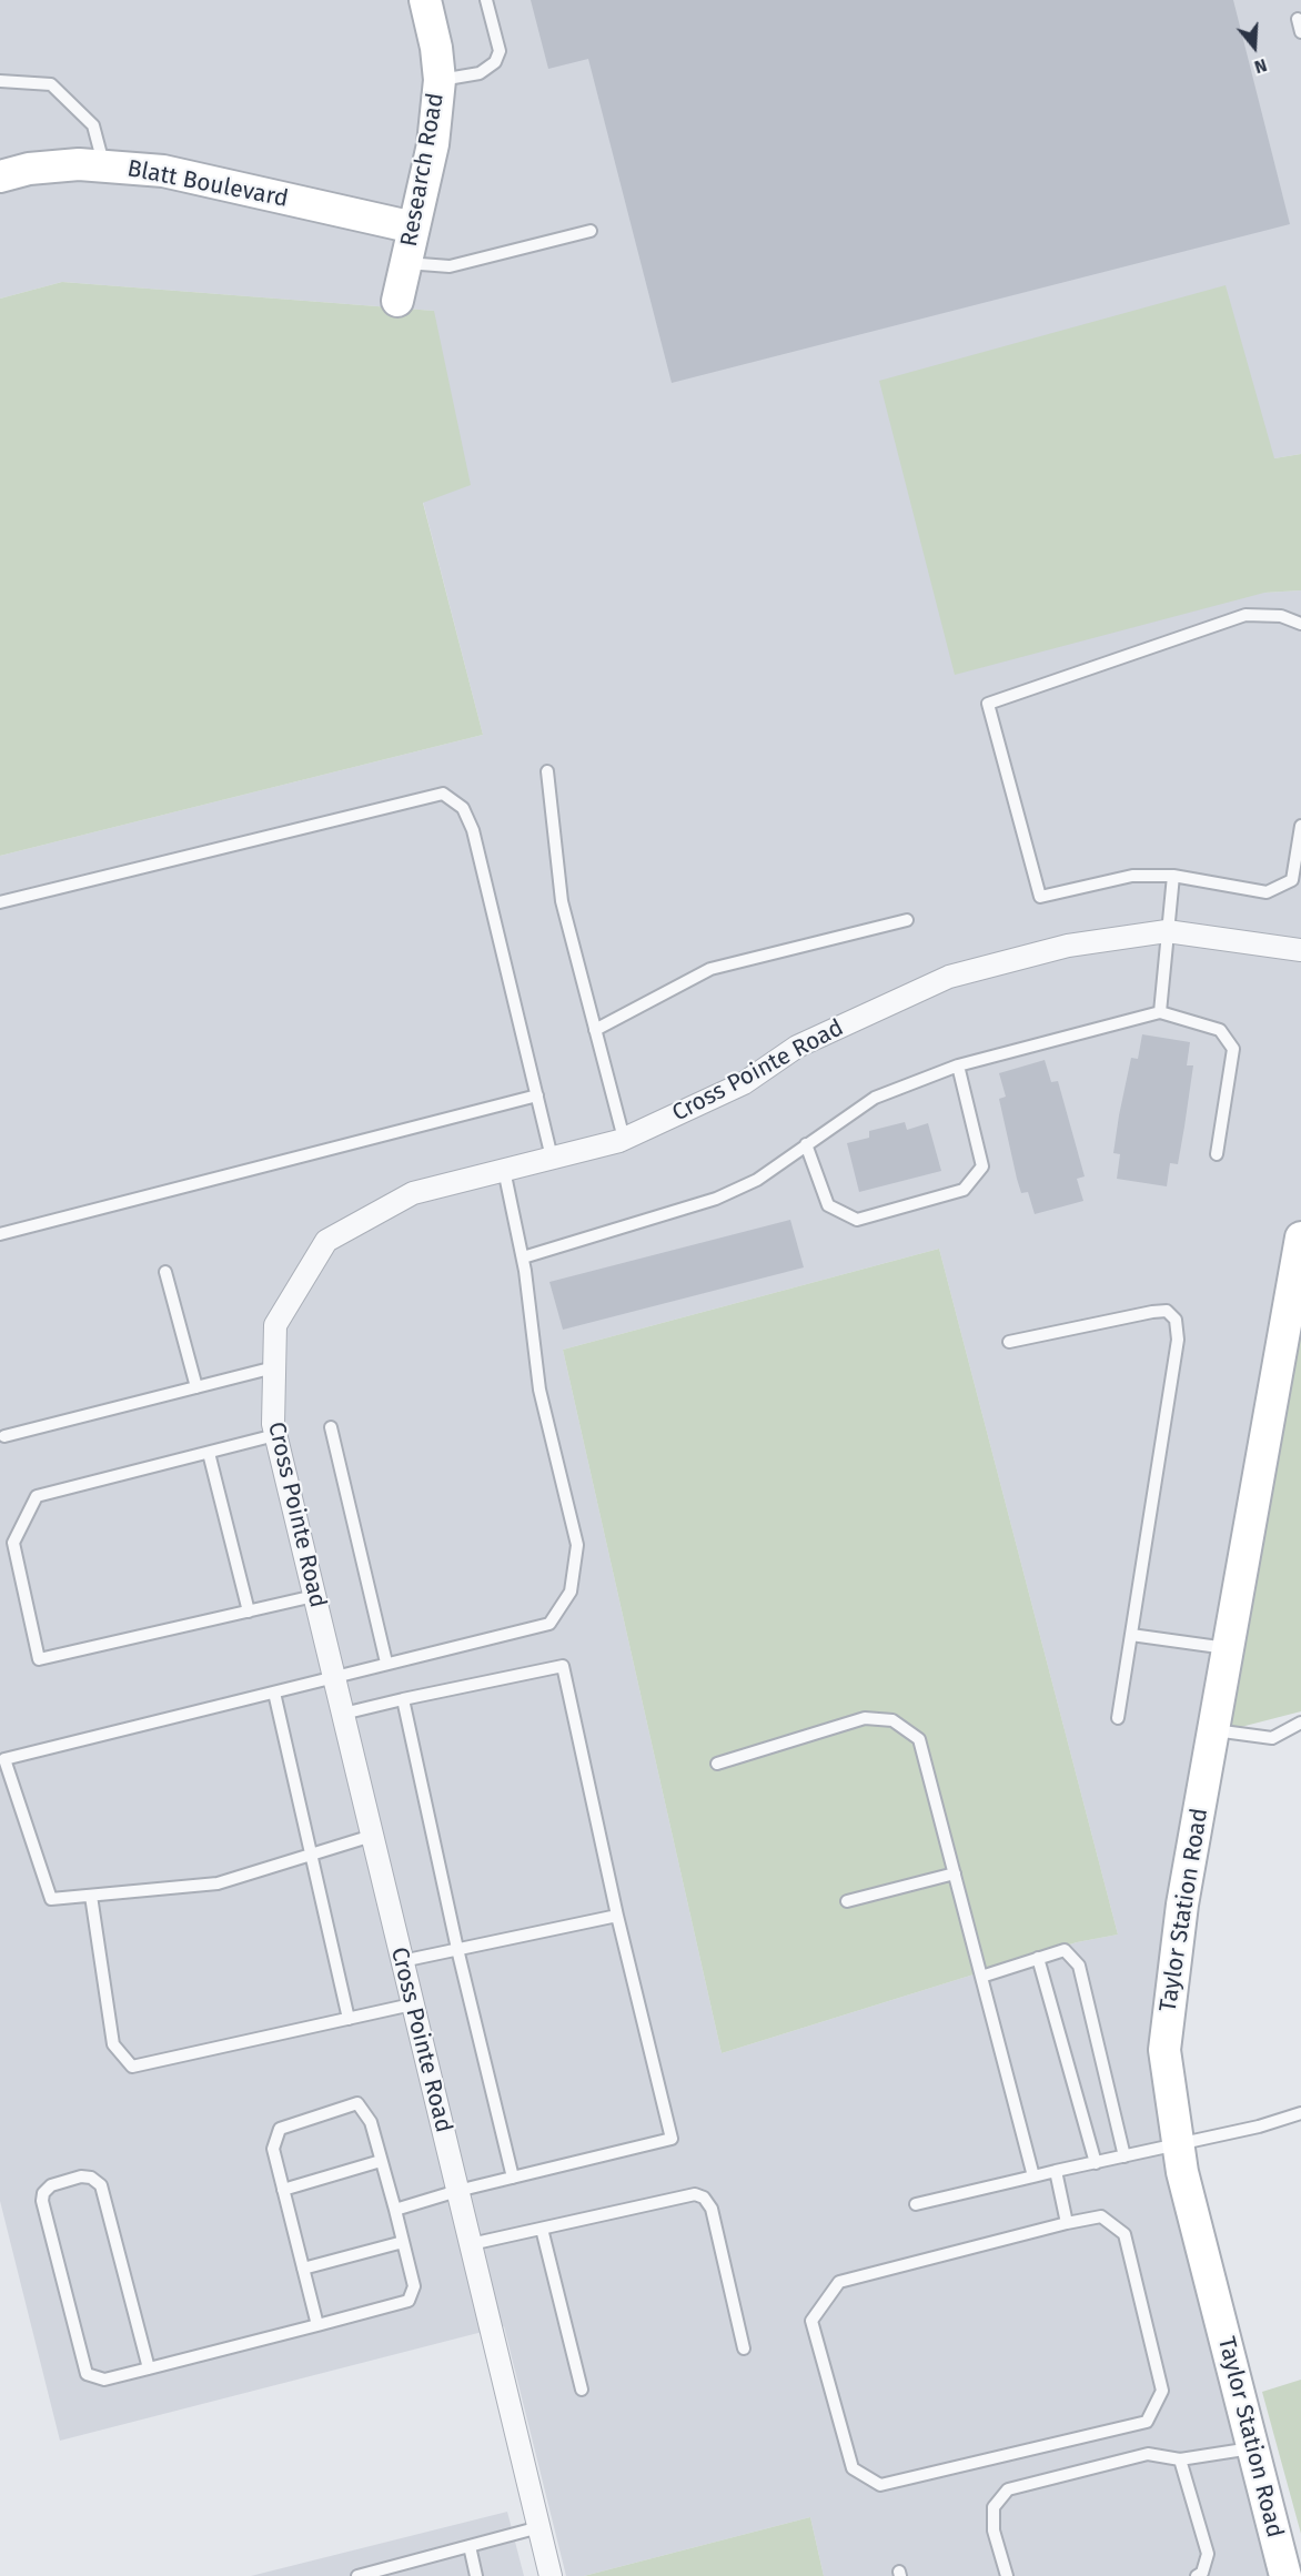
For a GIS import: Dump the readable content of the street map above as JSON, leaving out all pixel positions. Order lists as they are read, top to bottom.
{
  "streets": {
    "main road": ["Research Road", "Blatt Boulevard", "Taylor Station Road"],
    "street": ["Cross Pointe Road"]
  },
  "crossings": [
    ["Research Road", "Blatt Boulevard"]
  ],
  "north": "bottom"
}
